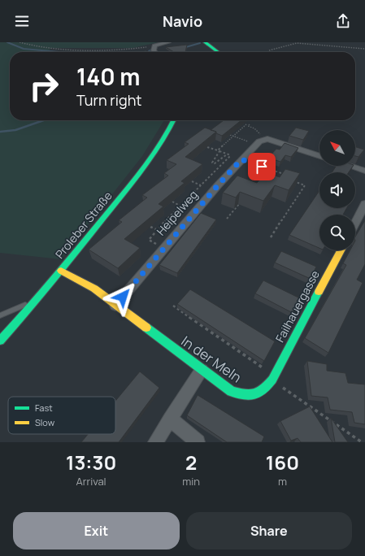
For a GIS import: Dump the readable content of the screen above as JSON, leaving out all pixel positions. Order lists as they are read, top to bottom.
{
  "streets": {
    "main road": ["Proleber Straße", "Failhauergasse", "In der Meln"],
    "street": ["Heipelweg"]
  },
  "crossings": [
    ["Heipelweg", "In der Meln"],
    ["Proleber Straße", "In der Meln"],
    ["Failhauergasse", "In der Meln"]
  ],
  "legend": ["Fast", "Slow"],
  "north": "top left",
  "page": {
    "header": "Navio",
    "turn": ["140 m", "Turn right"],
    "eta": [
      "13:30",
      "Arrival",
      "2",
      "min",
      "160",
      "m"
    ],
    "buttons": ["Exit", "Share"]
  }
}
